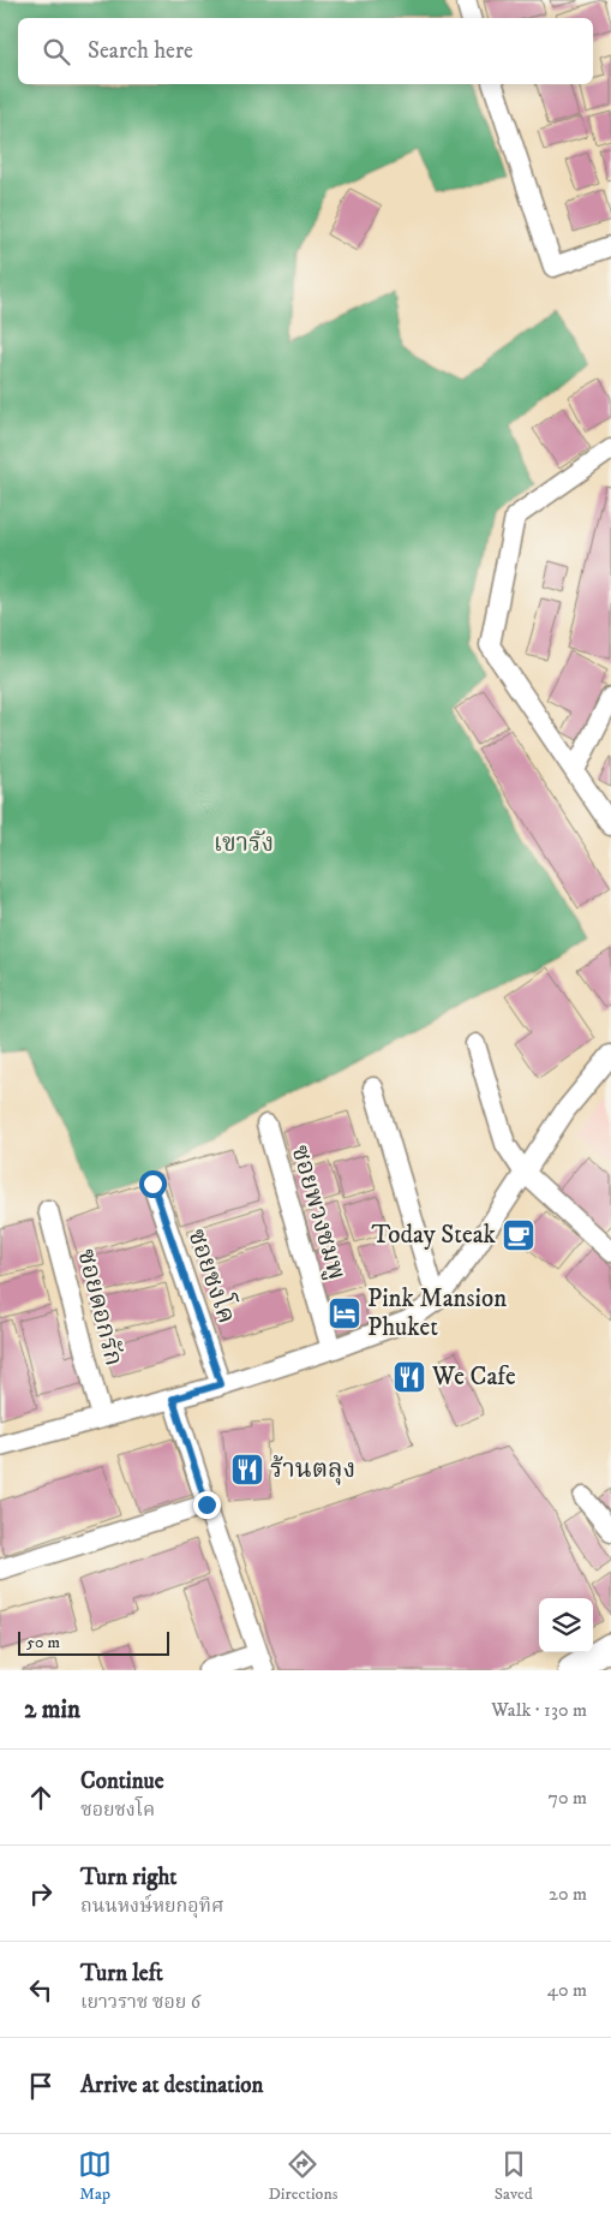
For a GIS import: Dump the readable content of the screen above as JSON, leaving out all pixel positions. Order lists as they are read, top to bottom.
{
  "streets": {
    "street": ["ซอยพวงชมพู", "ซอยชงโค", "ซอยดอกรัก"]
  },
  "parks": ["เขารัง"],
  "places": {
    "cafe": ["Today Steak"],
    "hotel": ["Pink Mansion Phuket"],
    "restaurant": ["We Cafe", "ร้านตลุง"]
  },
  "scale_bar": "50 m",
  "page": {
    "search": "Search here",
    "scale": "50 m",
    "heading": ["2 min", "Walk · 130 m"],
    "list": [
      ["Continue", "ซอยชงโค", "70 m"],
      ["Turn right", "ถนนหงษ์หยกอุทิศ", "20 m"],
      ["Turn left", "เยาวราช ซอย 6", "40 m"],
      "Arrive at destination"
    ],
    "nav": ["Map", "Directions", "Saved"]
  }
}
